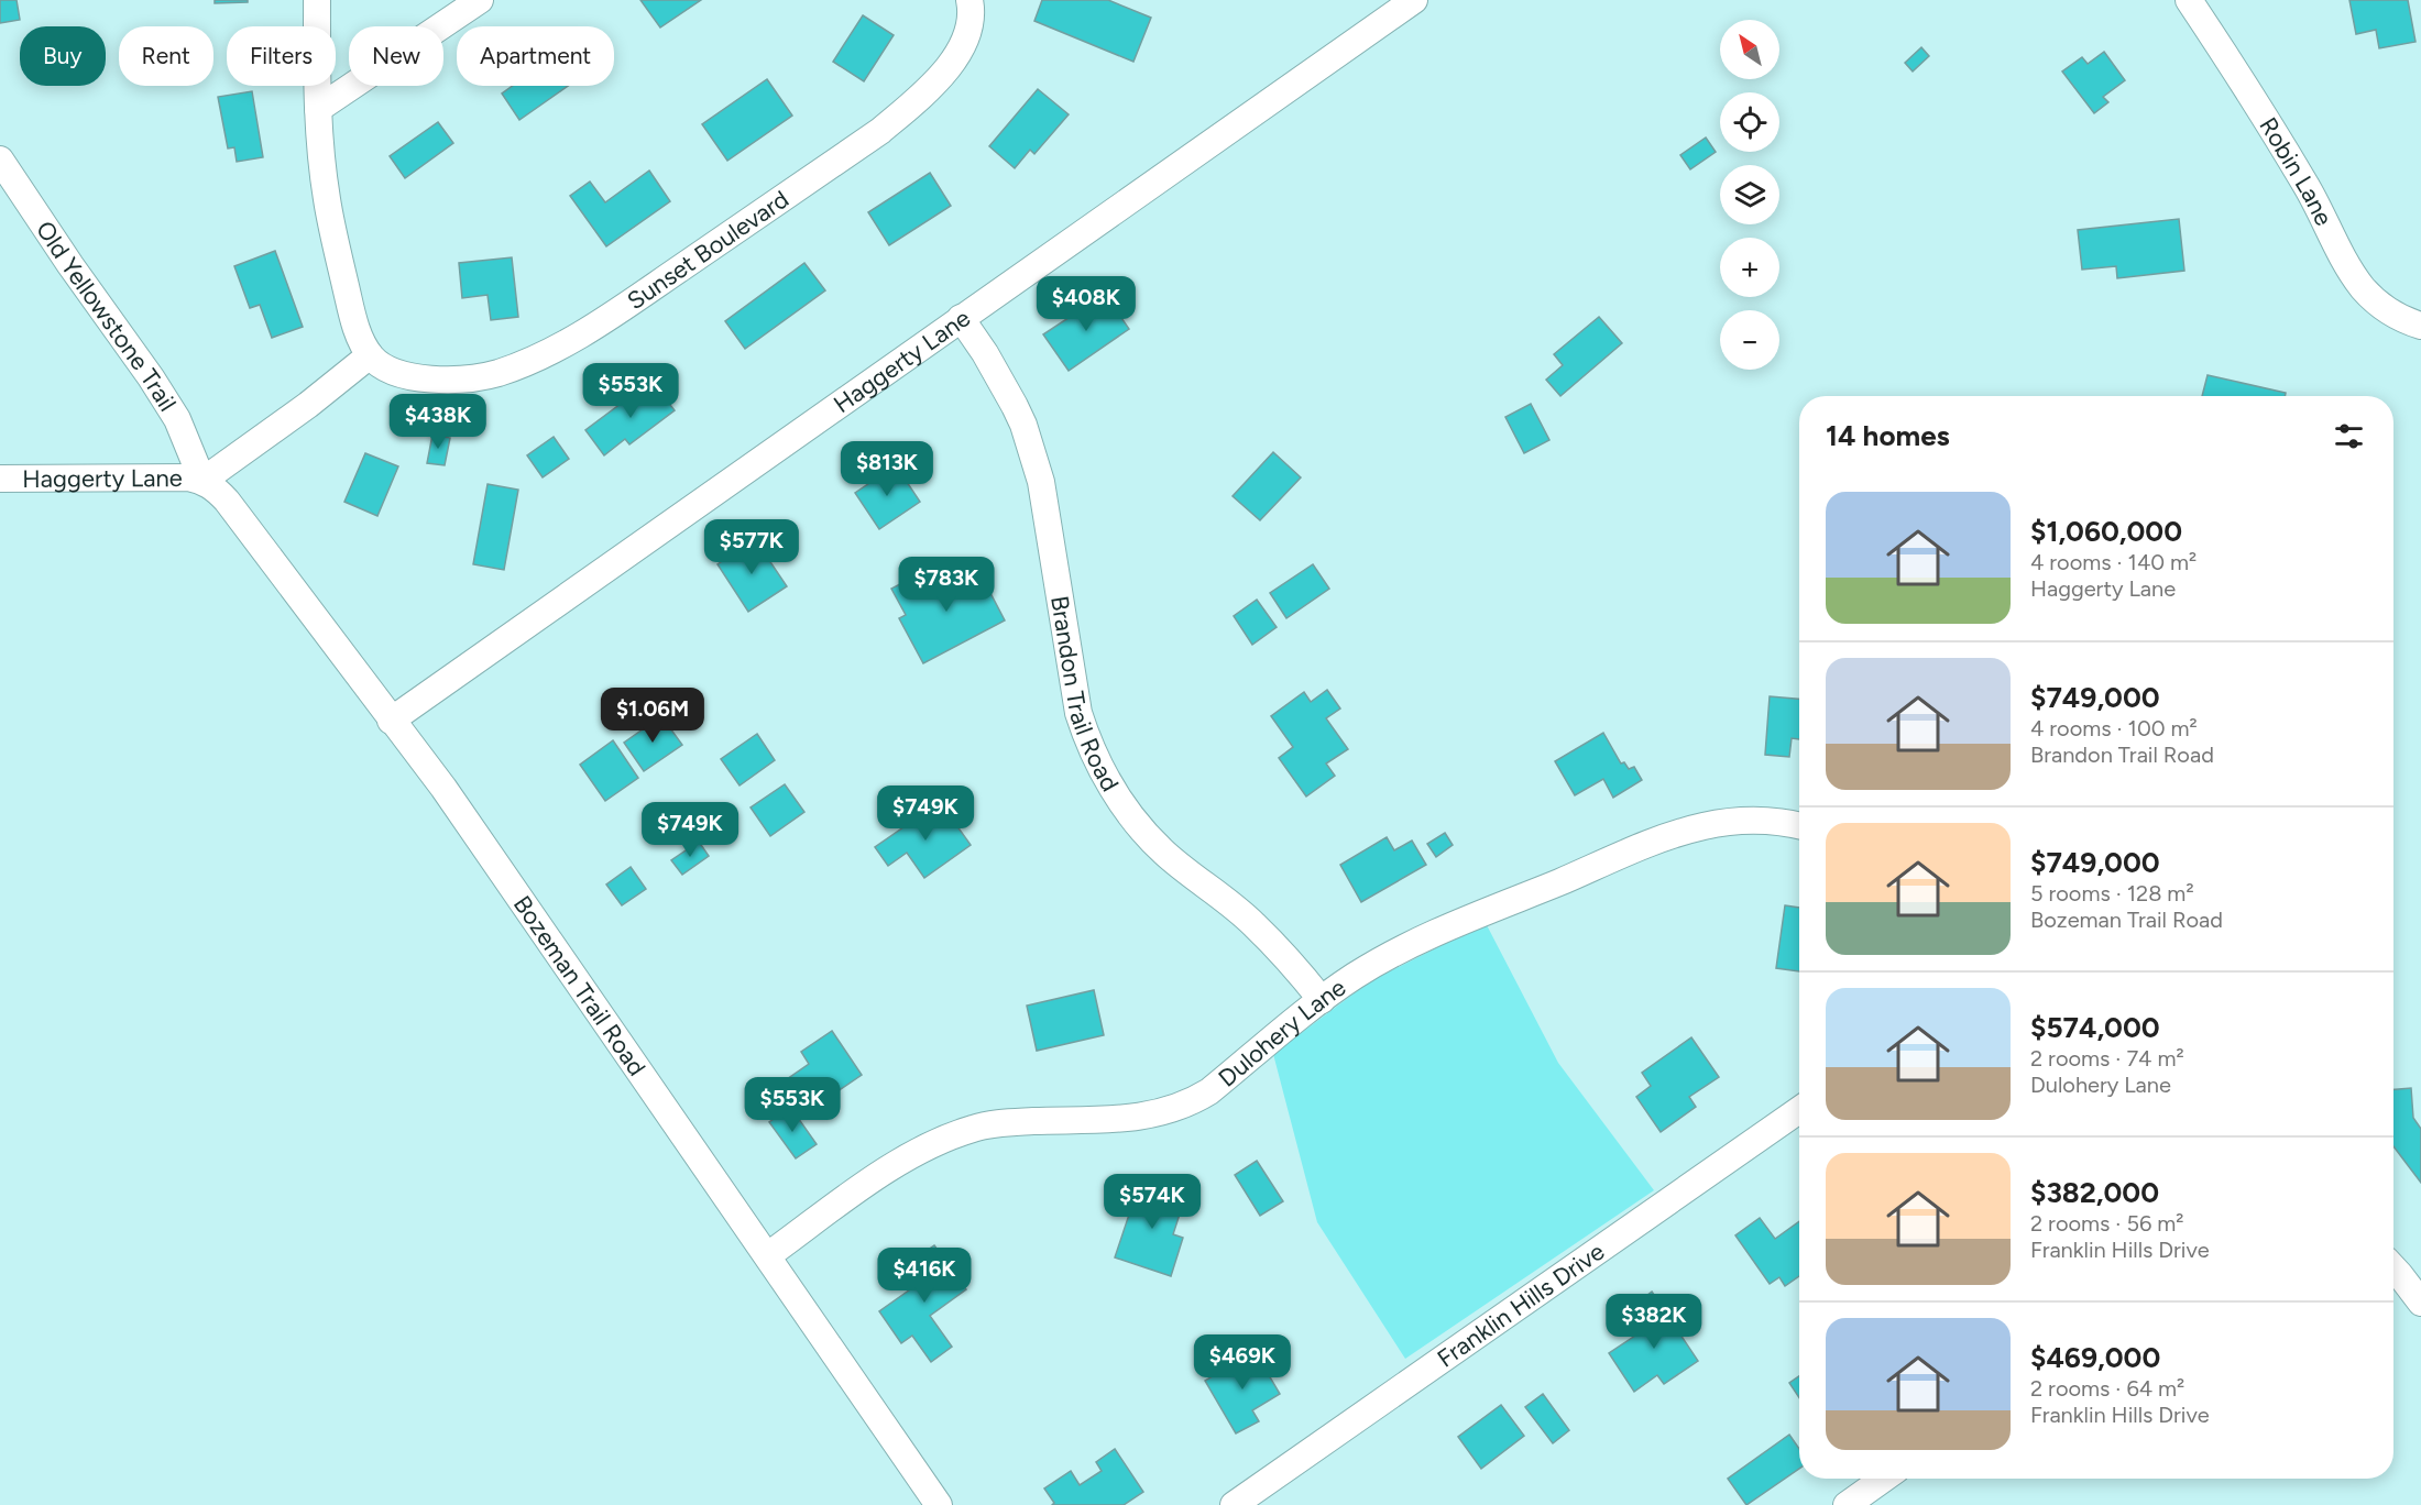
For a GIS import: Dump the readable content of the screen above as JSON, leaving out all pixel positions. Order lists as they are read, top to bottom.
{
  "streets": {
    "street": [
      "Robin Lane",
      "Sunset Boulevard",
      "Old Yellowstone Trail",
      "Haggerty Lane",
      "Brandon Trail Road",
      "Bozeman Trail Road",
      "Dulohery Lane",
      "Franklin Hills Drive"
    ]
  },
  "crossings": [
    ["Old Yellowstone Trail", "Haggerty Lane"],
    ["Old Yellowstone Trail", "Bozeman Trail Road"],
    ["Haggerty Lane", "Brandon Trail Road"],
    ["Haggerty Lane", "Bozeman Trail Road"],
    ["Brandon Trail Road", "Dulohery Lane"],
    ["Bozeman Trail Road", "Dulohery Lane"]
  ],
  "north": "top left",
  "page": {
    "map_buttons": ["+", "−"],
    "chip": [
      "Buy",
      "Rent",
      "Filters",
      "New",
      "Apartment"
    ],
    "price": [
      "$408K",
      "$553K",
      "$438K",
      "$813K",
      "$577K",
      "$783K",
      "$1.06M",
      "$749K",
      "$749K",
      "$553K",
      "$574K",
      "$416K",
      "$382K",
      "$469K"
    ],
    "heading": "14 homes",
    "list": [
      {
        "name": "$1,060,000",
        "note": "4 rooms · 140 m² · Haggerty Lane"
      },
      {
        "name": "$749,000",
        "note": "4 rooms · 100 m² · Brandon Trail Road"
      },
      {
        "name": "$749,000",
        "note": "5 rooms · 128 m² · Bozeman Trail Road"
      },
      {
        "name": "$574,000",
        "note": "2 rooms · 74 m² · Dulohery Lane"
      },
      {
        "name": "$382,000",
        "note": "2 rooms · 56 m² · Franklin Hills Drive"
      },
      {
        "name": "$469,000",
        "note": "2 rooms · 64 m² · Franklin Hills Drive"
      }
    ]
  }
}
